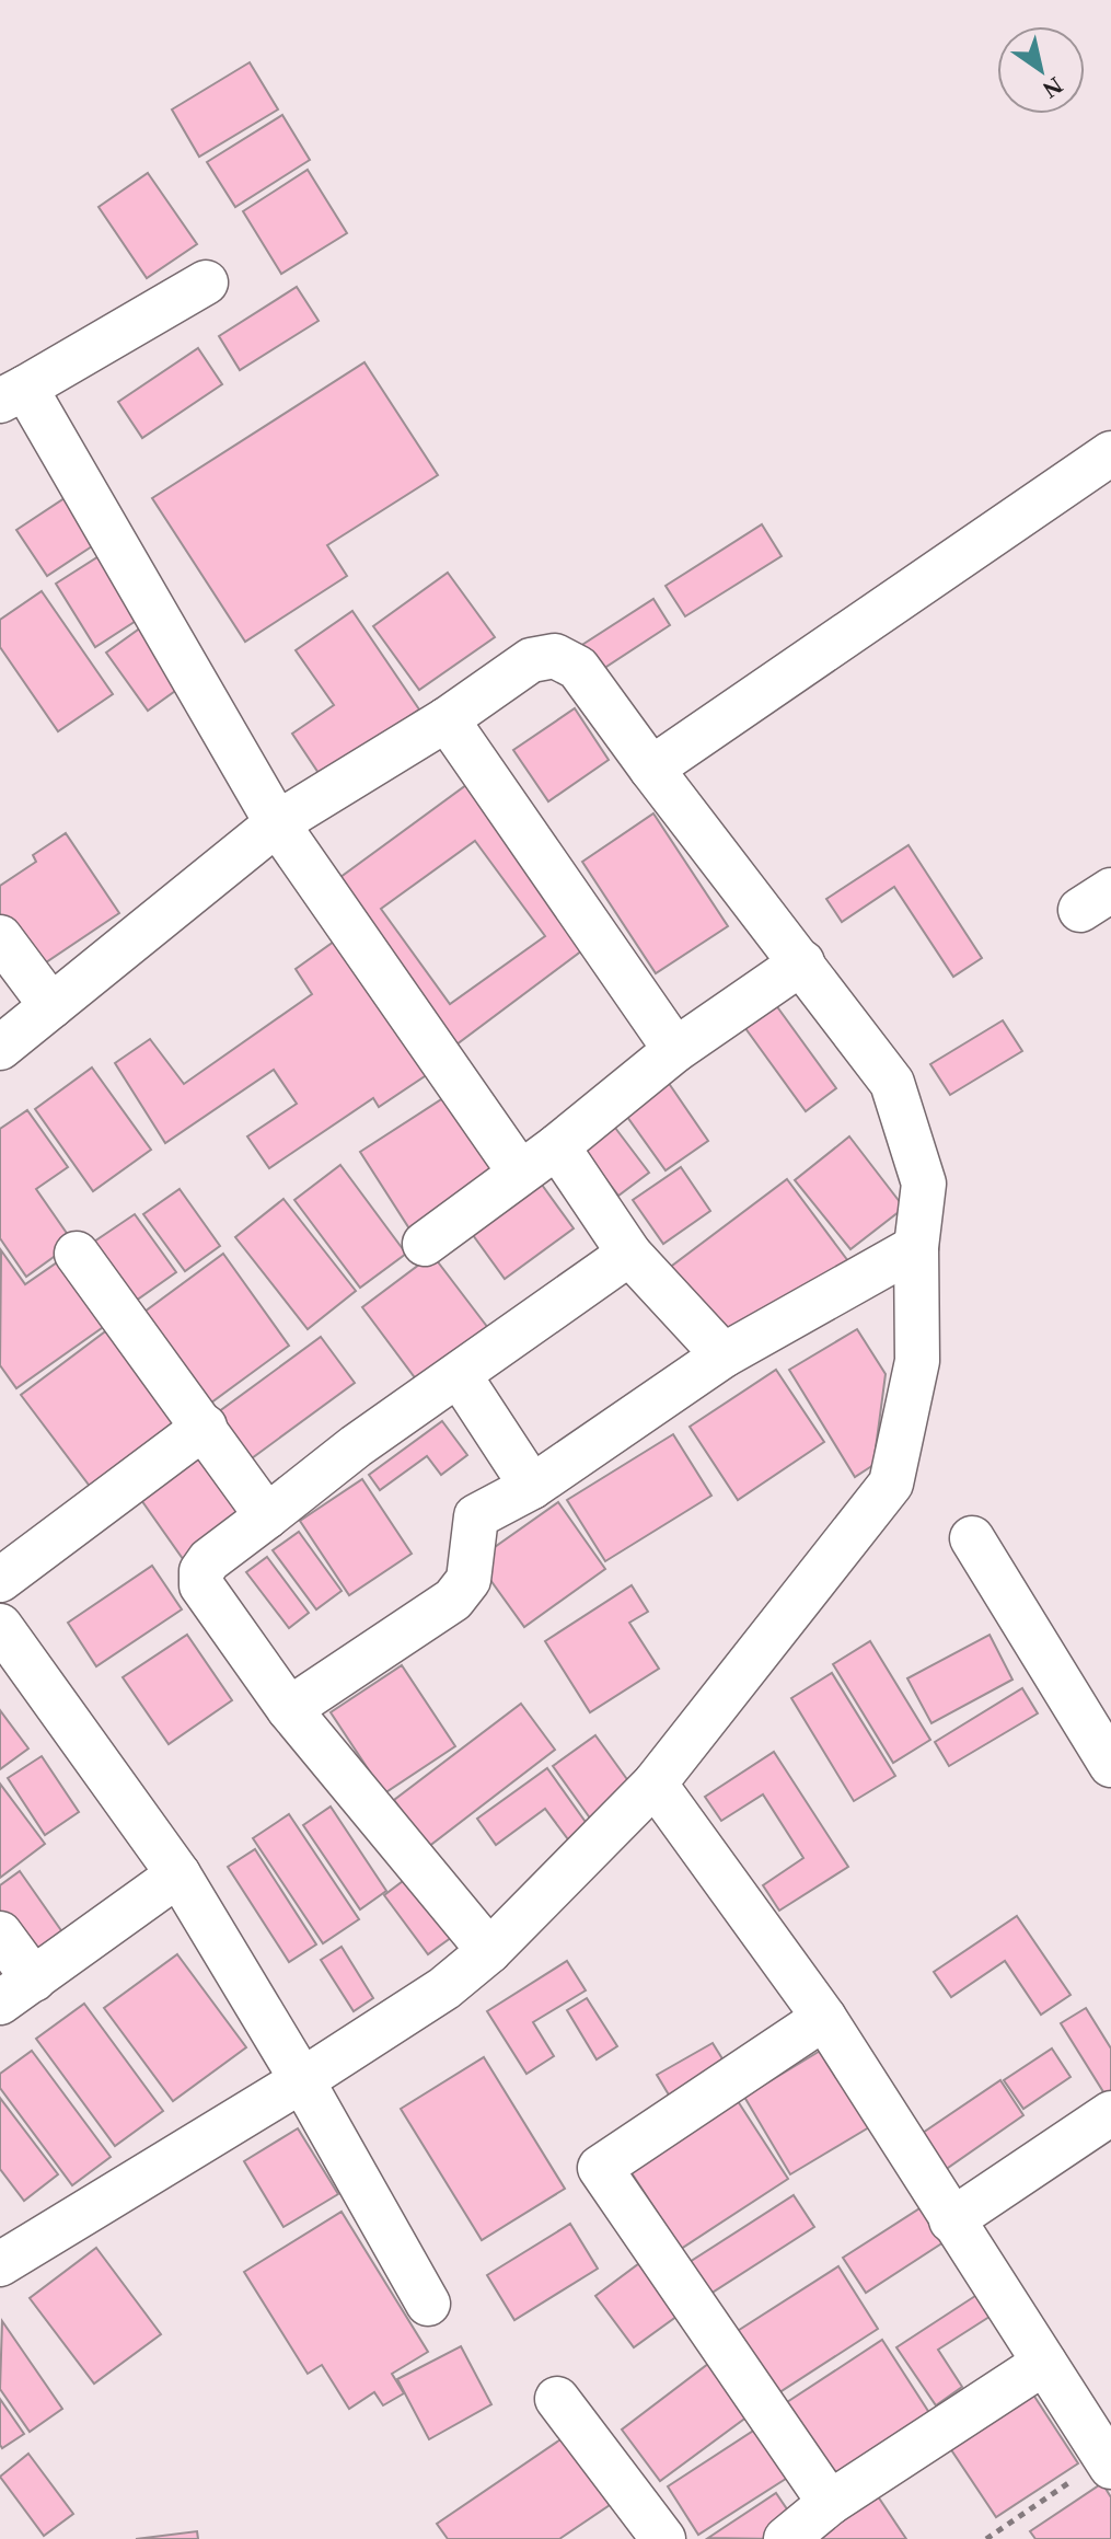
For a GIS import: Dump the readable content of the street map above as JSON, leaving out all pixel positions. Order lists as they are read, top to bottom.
{
  "north": "bottom right"
}
